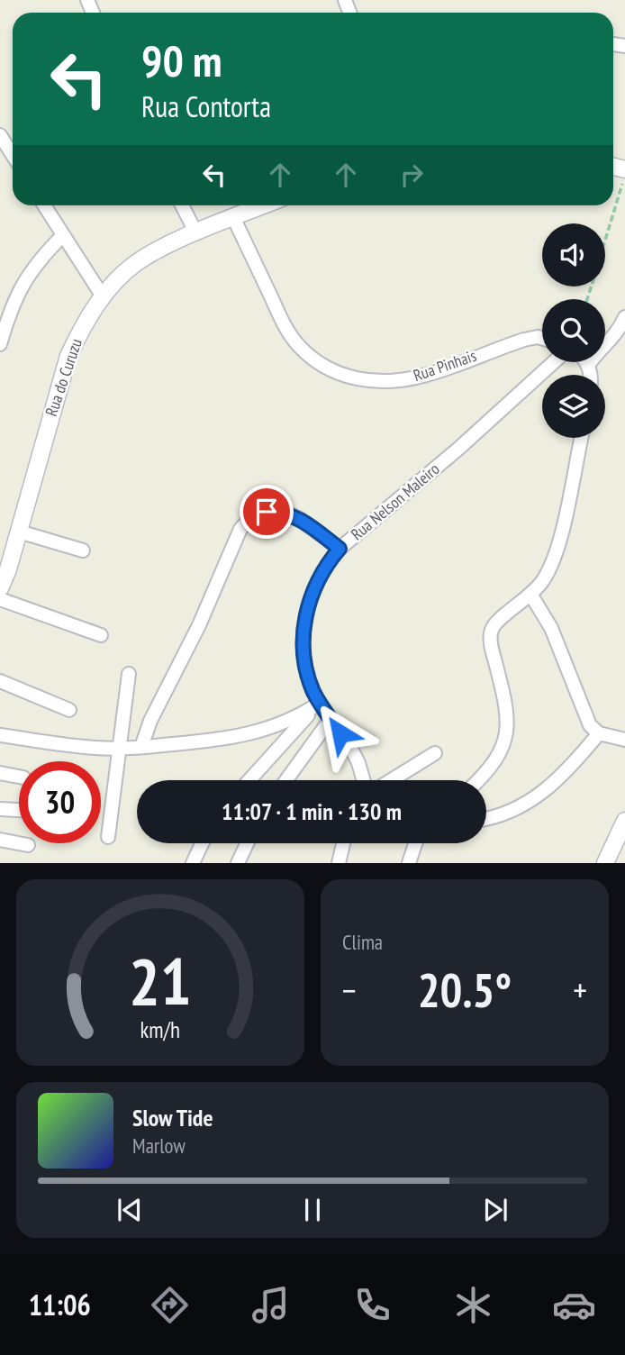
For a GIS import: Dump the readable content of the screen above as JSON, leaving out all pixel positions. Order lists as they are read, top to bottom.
{
  "streets": {
    "street": ["Rua Pinhais", "Rua do Curuzu", "Rua Nelson Maleiro"]
  },
  "crossings": [
    ["Rua Pinhais", "Rua do Curuzu"]
  ],
  "page": {
    "turn": ["90 m", "Rua Contorta"],
    "limit": "30",
    "trip": "11:07 · 1 min · 130 m",
    "tile": "Clima",
    "heat": ["−", "20.5°", "+"],
    "song": ["Slow Tide", "Marlow"],
    "tabs": "11:06",
    "gauge": ["21", "km/h"]
  }
}
